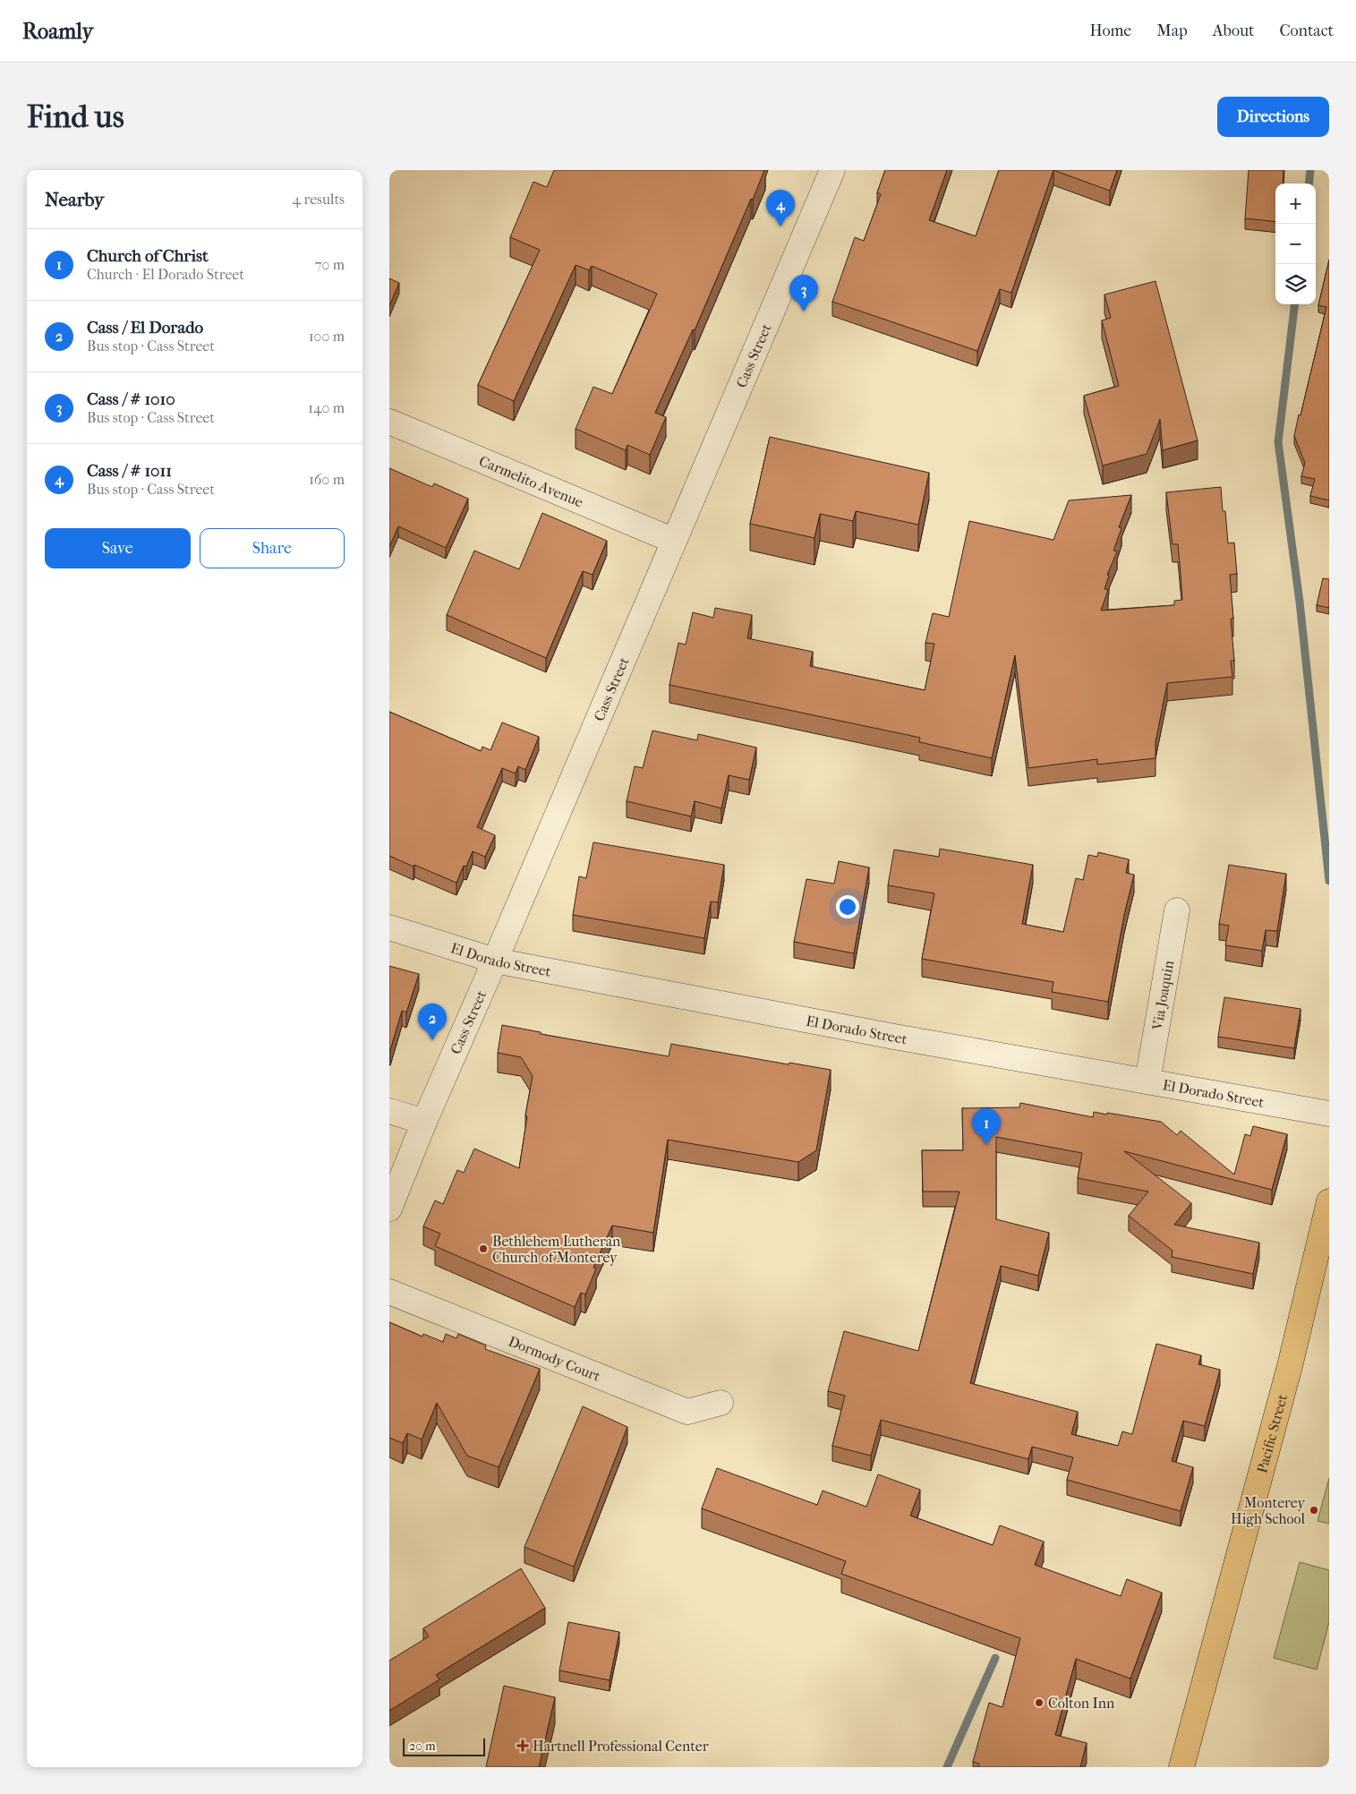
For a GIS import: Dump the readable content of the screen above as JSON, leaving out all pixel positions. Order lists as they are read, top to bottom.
{
  "streets": {
    "main road": ["Pacific Street"],
    "street": [
      "Cass Street",
      "Carmelito Avenue",
      "El Dorado Street",
      "Via Joaquin",
      "Dormody Court"
    ]
  },
  "crossings": [
    ["Cass Street", "Carmelito Avenue"],
    ["Cass Street", "El Dorado Street"],
    ["El Dorado Street", "Via Joaquin"]
  ],
  "places": {
    "other": ["Bethlehem Lutheran Church of Monterey", "Monterey High School", "Colton Inn"],
    "health": ["Hartnell Professional Center"]
  },
  "scale_bar": "20 m",
  "page": {
    "header": "Roamly",
    "nav": [
      "Home",
      "Map",
      "About",
      "Contact"
    ],
    "buttons": [
      "Directions",
      ["Save", "Share"]
    ],
    "title": "Find us",
    "heading": ["Nearby", "4 results"],
    "map_buttons": ["+", "−"],
    "pins": [
      "4",
      "3",
      "2",
      "1"
    ],
    "list": [
      {
        "mark": "1",
        "name": "Church of Christ",
        "note": "Church · El Dorado Street",
        "value": "70 m"
      },
      {
        "mark": "2",
        "name": "Cass / El Dorado",
        "note": "Bus stop · Cass Street",
        "value": "100 m"
      },
      {
        "mark": "3",
        "name": "Cass / # 1010",
        "note": "Bus stop · Cass Street",
        "value": "140 m"
      },
      {
        "mark": "4",
        "name": "Cass / # 1011",
        "note": "Bus stop · Cass Street",
        "value": "160 m"
      }
    ],
    "scale": "20 m"
  }
}
